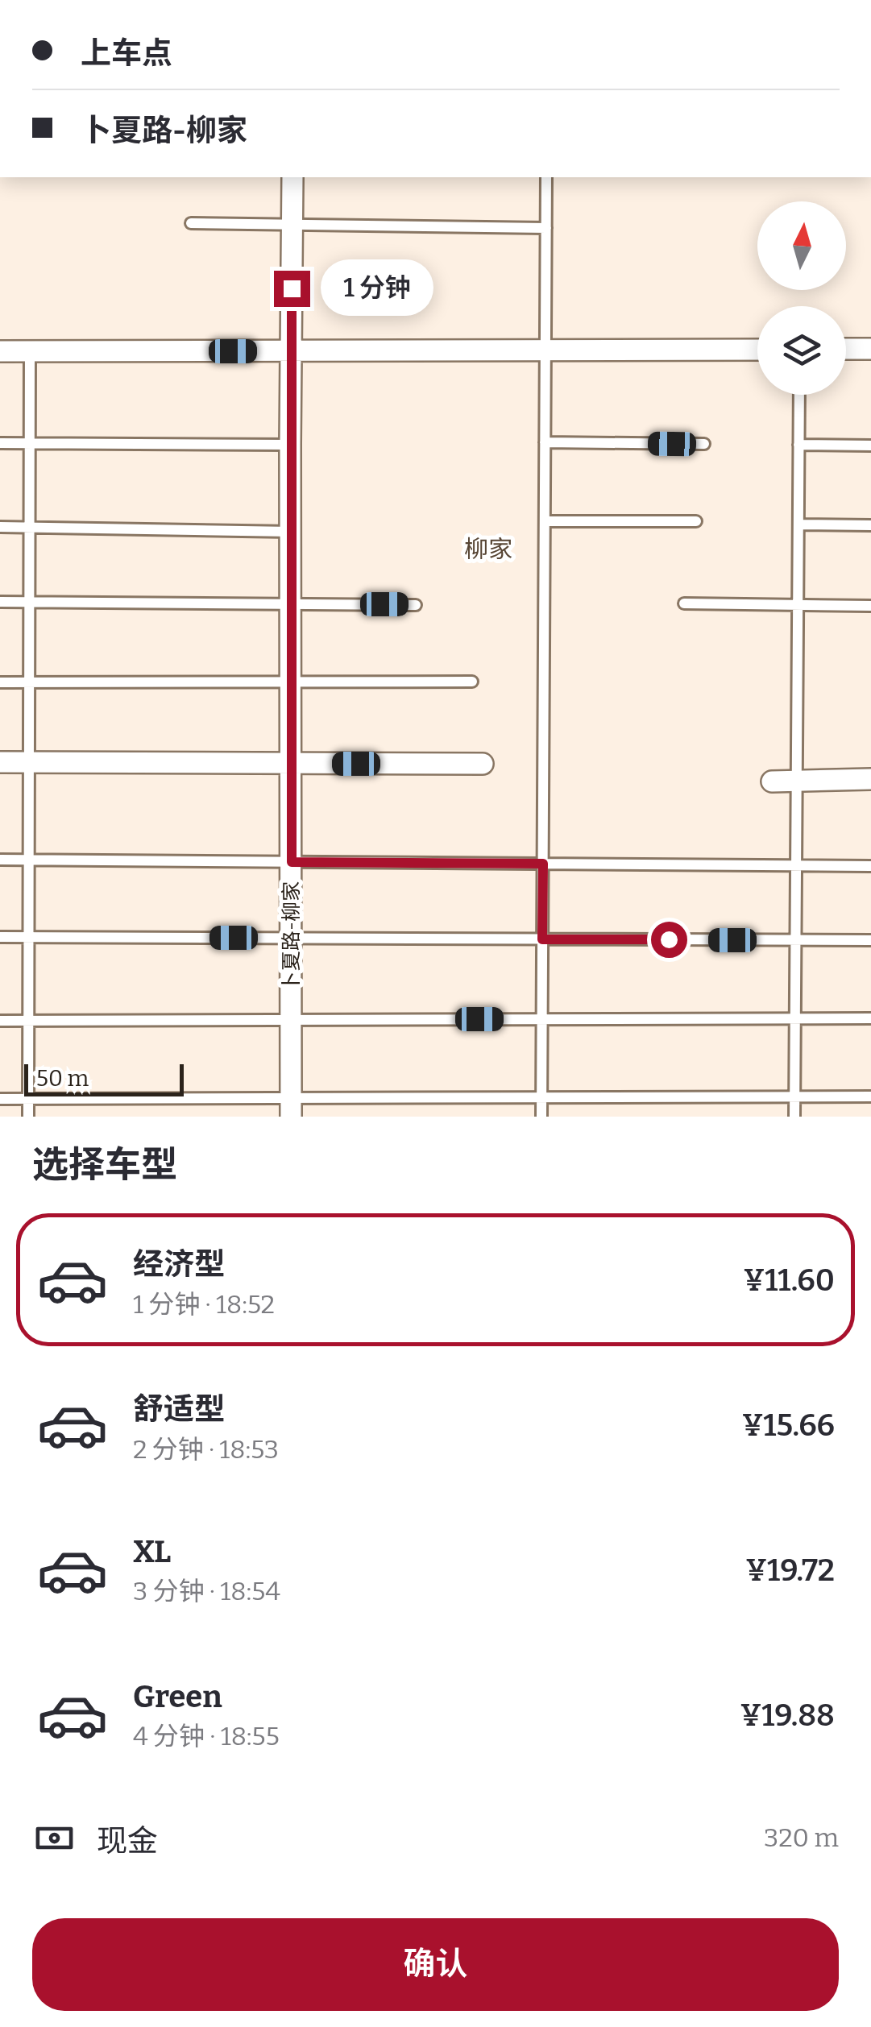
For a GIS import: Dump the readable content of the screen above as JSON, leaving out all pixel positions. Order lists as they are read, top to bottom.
{
  "streets": {
    "street": ["卜夏路-柳家"]
  },
  "districts": ["柳家"],
  "scale_bar": "50 m",
  "north": "top",
  "page": {
    "banner": ["上车点", "卜夏路-柳家"],
    "bubble": "1 分钟",
    "scale": "50 m",
    "heading": "选择车型",
    "list": [
      {
        "name": "经济型",
        "note": "1 分钟 · 18:52",
        "value": "¥11.60"
      },
      {
        "name": "舒适型",
        "note": "2 分钟 · 18:53",
        "value": "¥15.66"
      },
      {
        "name": "XL",
        "note": "3 分钟 · 18:54",
        "value": "¥19.72"
      },
      {
        "name": "Green",
        "note": "4 分钟 · 18:55",
        "value": "¥19.88"
      }
    ],
    "pay": ["现金", "320 m"],
    "buttons": "确认"
  }
}
